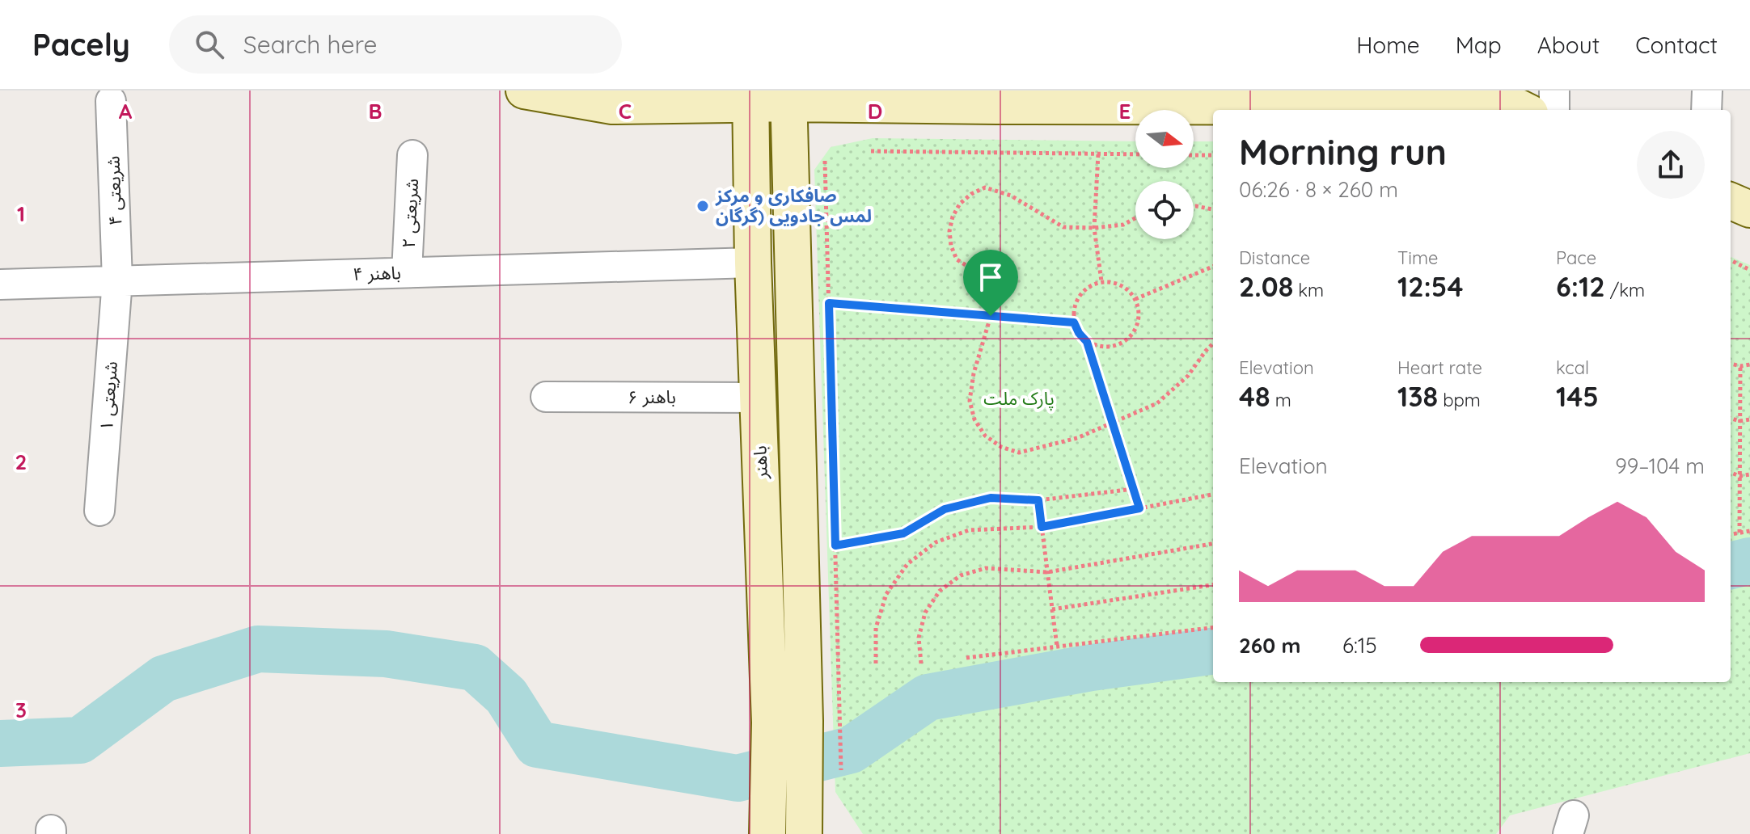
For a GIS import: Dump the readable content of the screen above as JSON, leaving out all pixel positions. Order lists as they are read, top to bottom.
{
  "streets": {
    "main road": ["باهنر"],
    "street": [
      "۴ شریعتی",
      "۲ شریعتی",
      "۴ باهنر",
      "۱ شریعتی",
      "۶ باهنر"
    ]
  },
  "crossings": [
    ["۴ شریعتی", "۴ باهنر"],
    ["۴ شریعتی", "۱ شریعتی"],
    ["۲ شریعتی", "۴ باهنر"],
    ["۴ باهنر", "۱ شریعتی"],
    ["۴ باهنر", "باهنر"],
    ["۶ باهنر", "باهنر"]
  ],
  "parks": ["پارک ملت"],
  "places": ["صافکاری و مرکز لمس جادویی (گرگان"],
  "north": "right",
  "page": {
    "header": "Pacely",
    "search": "Search here",
    "nav": [
      "Home",
      "Map",
      "About",
      "Contact"
    ],
    "heading": ["Morning run", "06:26 · 8 × 260 m"],
    "stats": [
      ["Distance", "2.08 km"],
      ["Time", "12:54"],
      ["Pace", "6:12 /km"],
      ["Elevation", "48 m"],
      ["Heart rate", "138 bpm"],
      ["kcal", "145"]
    ],
    "chart": ["Elevation", "99–104 m"],
    "list": [
      {
        "name": "260 m",
        "note": "6:15"
      }
    ]
  },
  "grid": {
    "columns": [
      "A",
      "B",
      "C",
      "D",
      "E"
    ],
    "rows": ["1", "2", "3"]
  }
}
